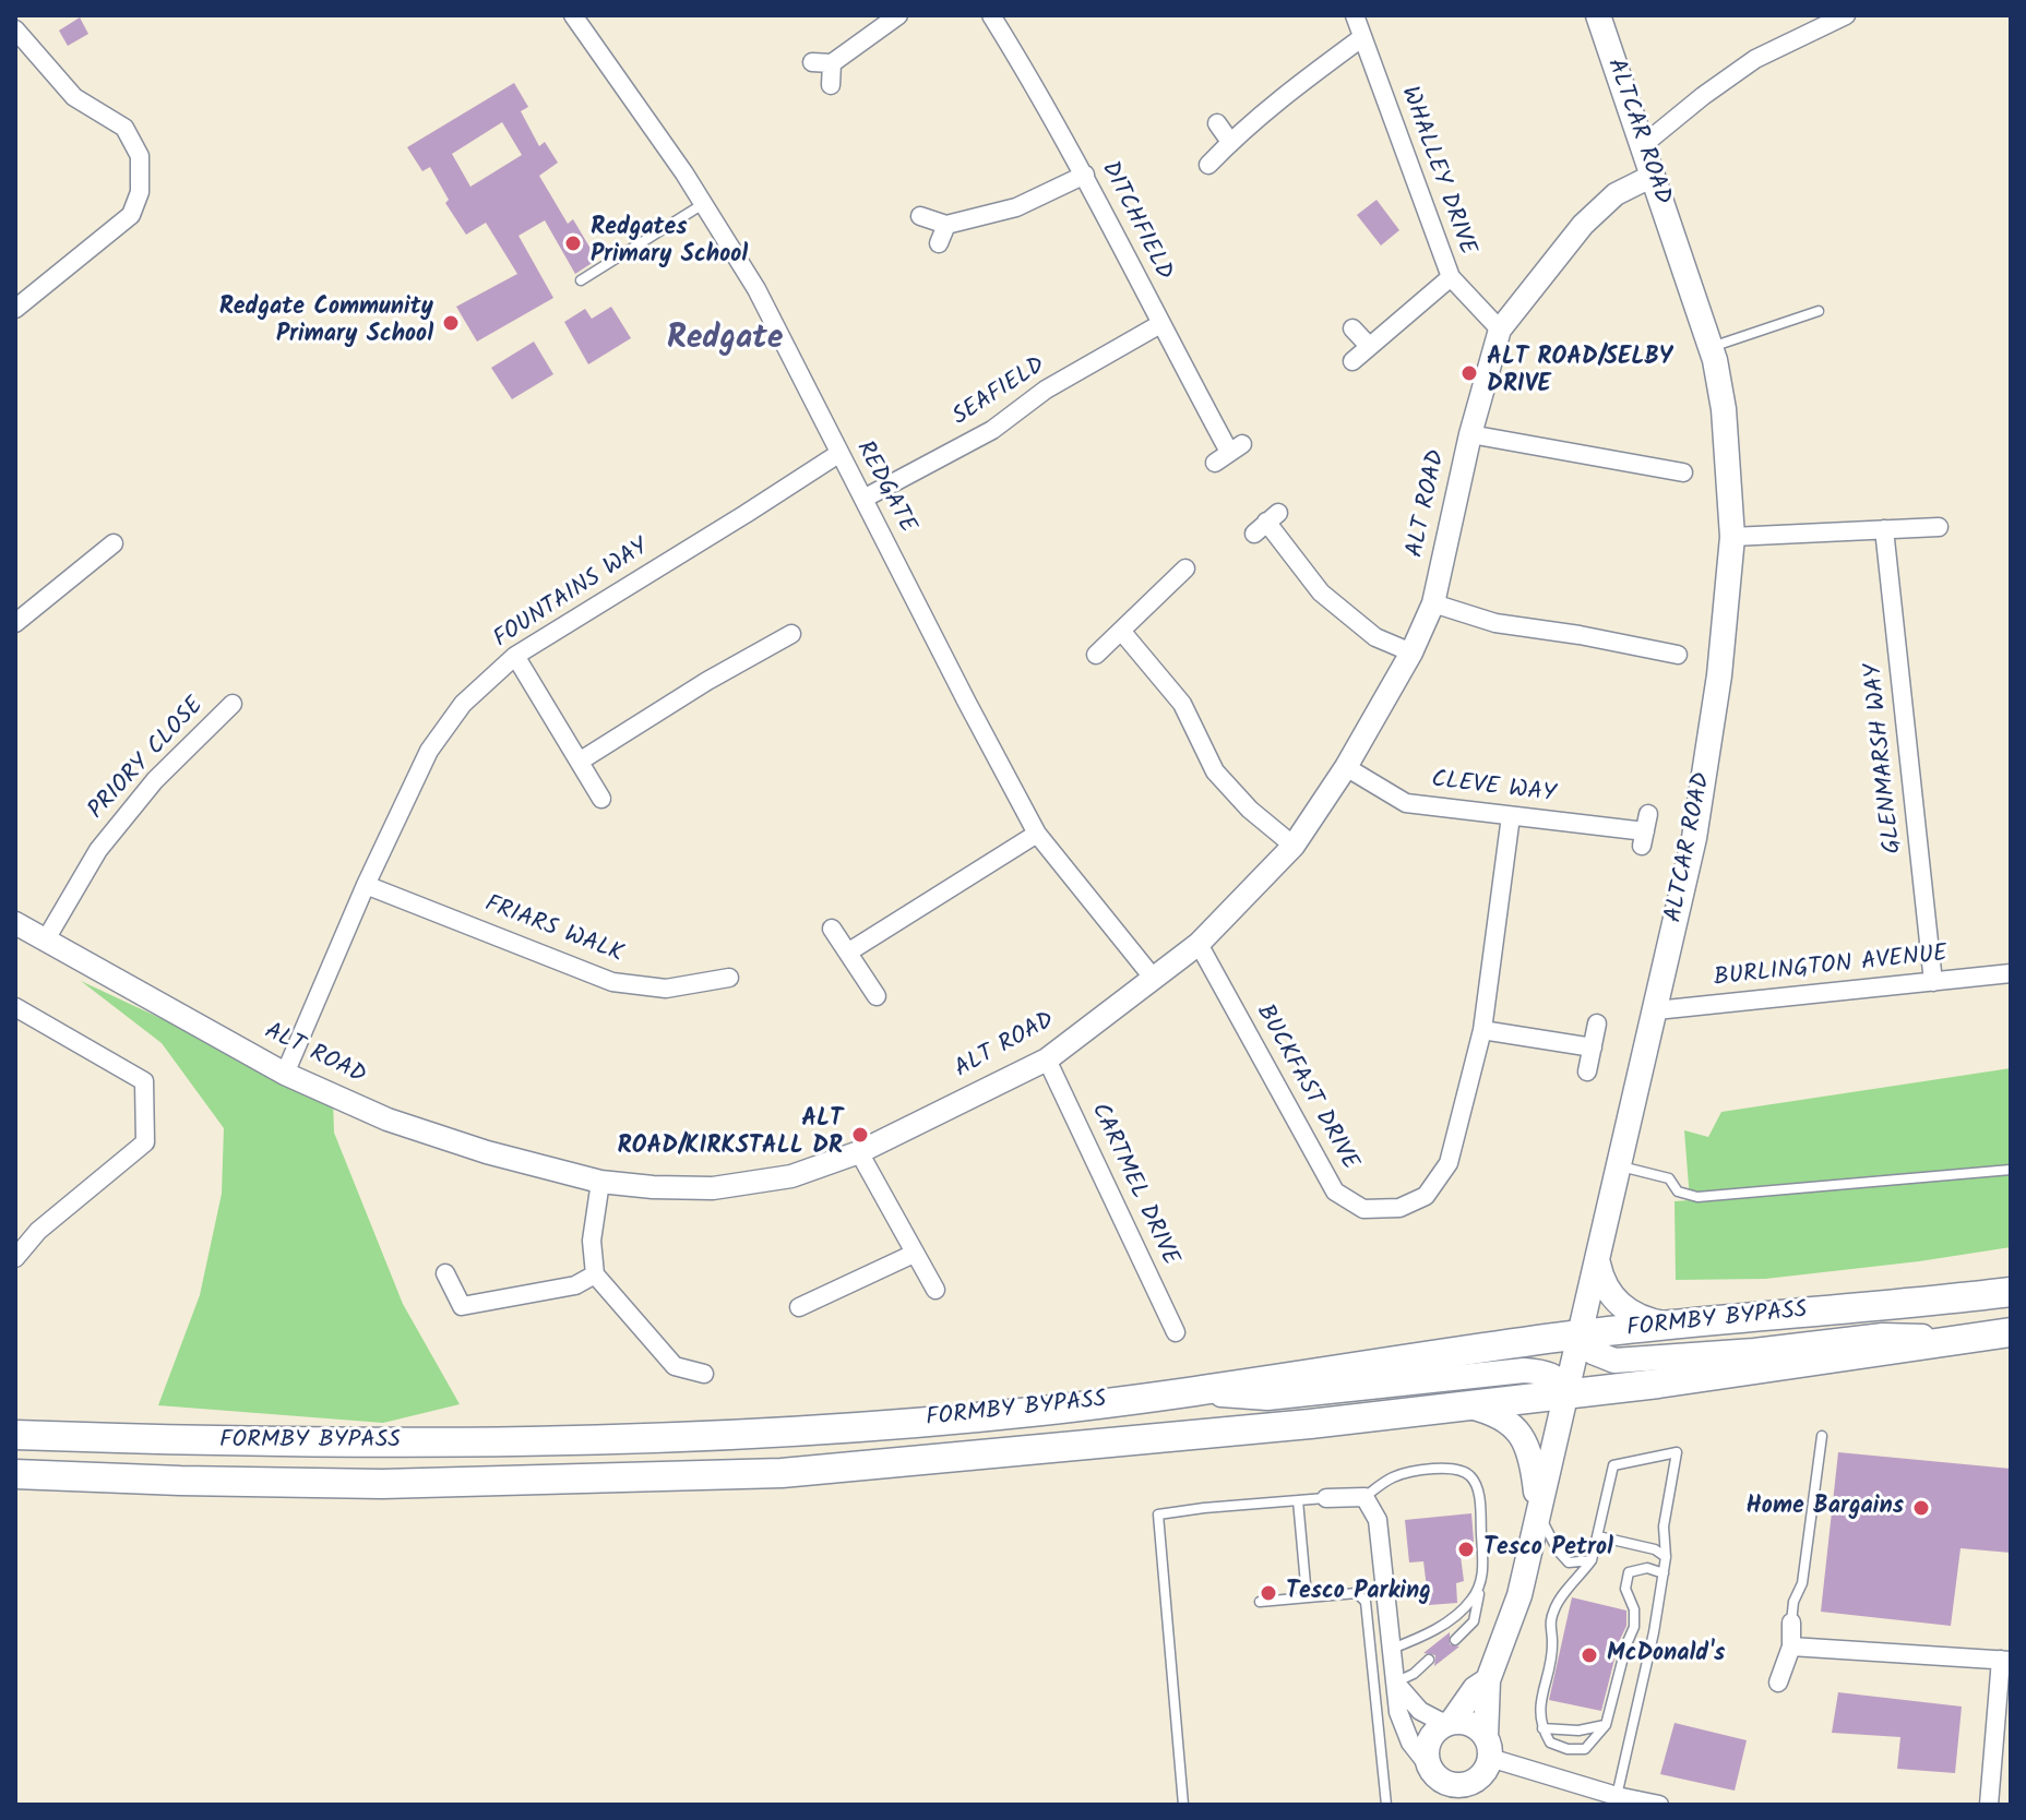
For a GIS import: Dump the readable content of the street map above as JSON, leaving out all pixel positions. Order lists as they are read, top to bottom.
{
  "streets": {
    "highway": ["FORMBY BYPASS"],
    "main road": ["ALTCAR ROAD"],
    "street": [
      "WHALLEY DRIVE",
      "DITCHFIELD",
      "SEAFIELD",
      "REDGATE",
      "ALT ROAD",
      "FOUNTAINS WAY",
      "GLENMARSH WAY",
      "PRIORY CLOSE",
      "CLEVE WAY",
      "FRIARS WALK",
      "BURLINGTON AVENUE",
      "BUCKFAST DRIVE",
      "CARTMEL DRIVE"
    ]
  },
  "crossings": [
    ["ALTCAR ROAD", "ALT ROAD"],
    ["ALTCAR ROAD", "BURLINGTON AVENUE"],
    ["ALTCAR ROAD", "FORMBY BYPASS"],
    ["WHALLEY DRIVE", "ALT ROAD"],
    ["DITCHFIELD", "SEAFIELD"],
    ["SEAFIELD", "REDGATE"],
    ["REDGATE", "ALT ROAD"],
    ["REDGATE", "FOUNTAINS WAY"],
    ["ALT ROAD", "FOUNTAINS WAY"],
    ["ALT ROAD", "PRIORY CLOSE"],
    ["ALT ROAD", "CLEVE WAY"],
    ["ALT ROAD", "BUCKFAST DRIVE"],
    ["ALT ROAD", "CARTMEL DRIVE"],
    ["FOUNTAINS WAY", "FRIARS WALK"],
    ["GLENMARSH WAY", "BURLINGTON AVENUE"],
    ["CLEVE WAY", "BUCKFAST DRIVE"]
  ],
  "districts": ["Redgate"],
  "places": [
    "Redgates Primary School",
    "Redgate Community Primary School",
    "ALT ROAD/SELBY DRIVE",
    "ALT ROAD/KIRKSTALL DR",
    "Home Bargains",
    "Tesco Petrol",
    "Tesco Parking",
    "McDonald's"
  ]
}
